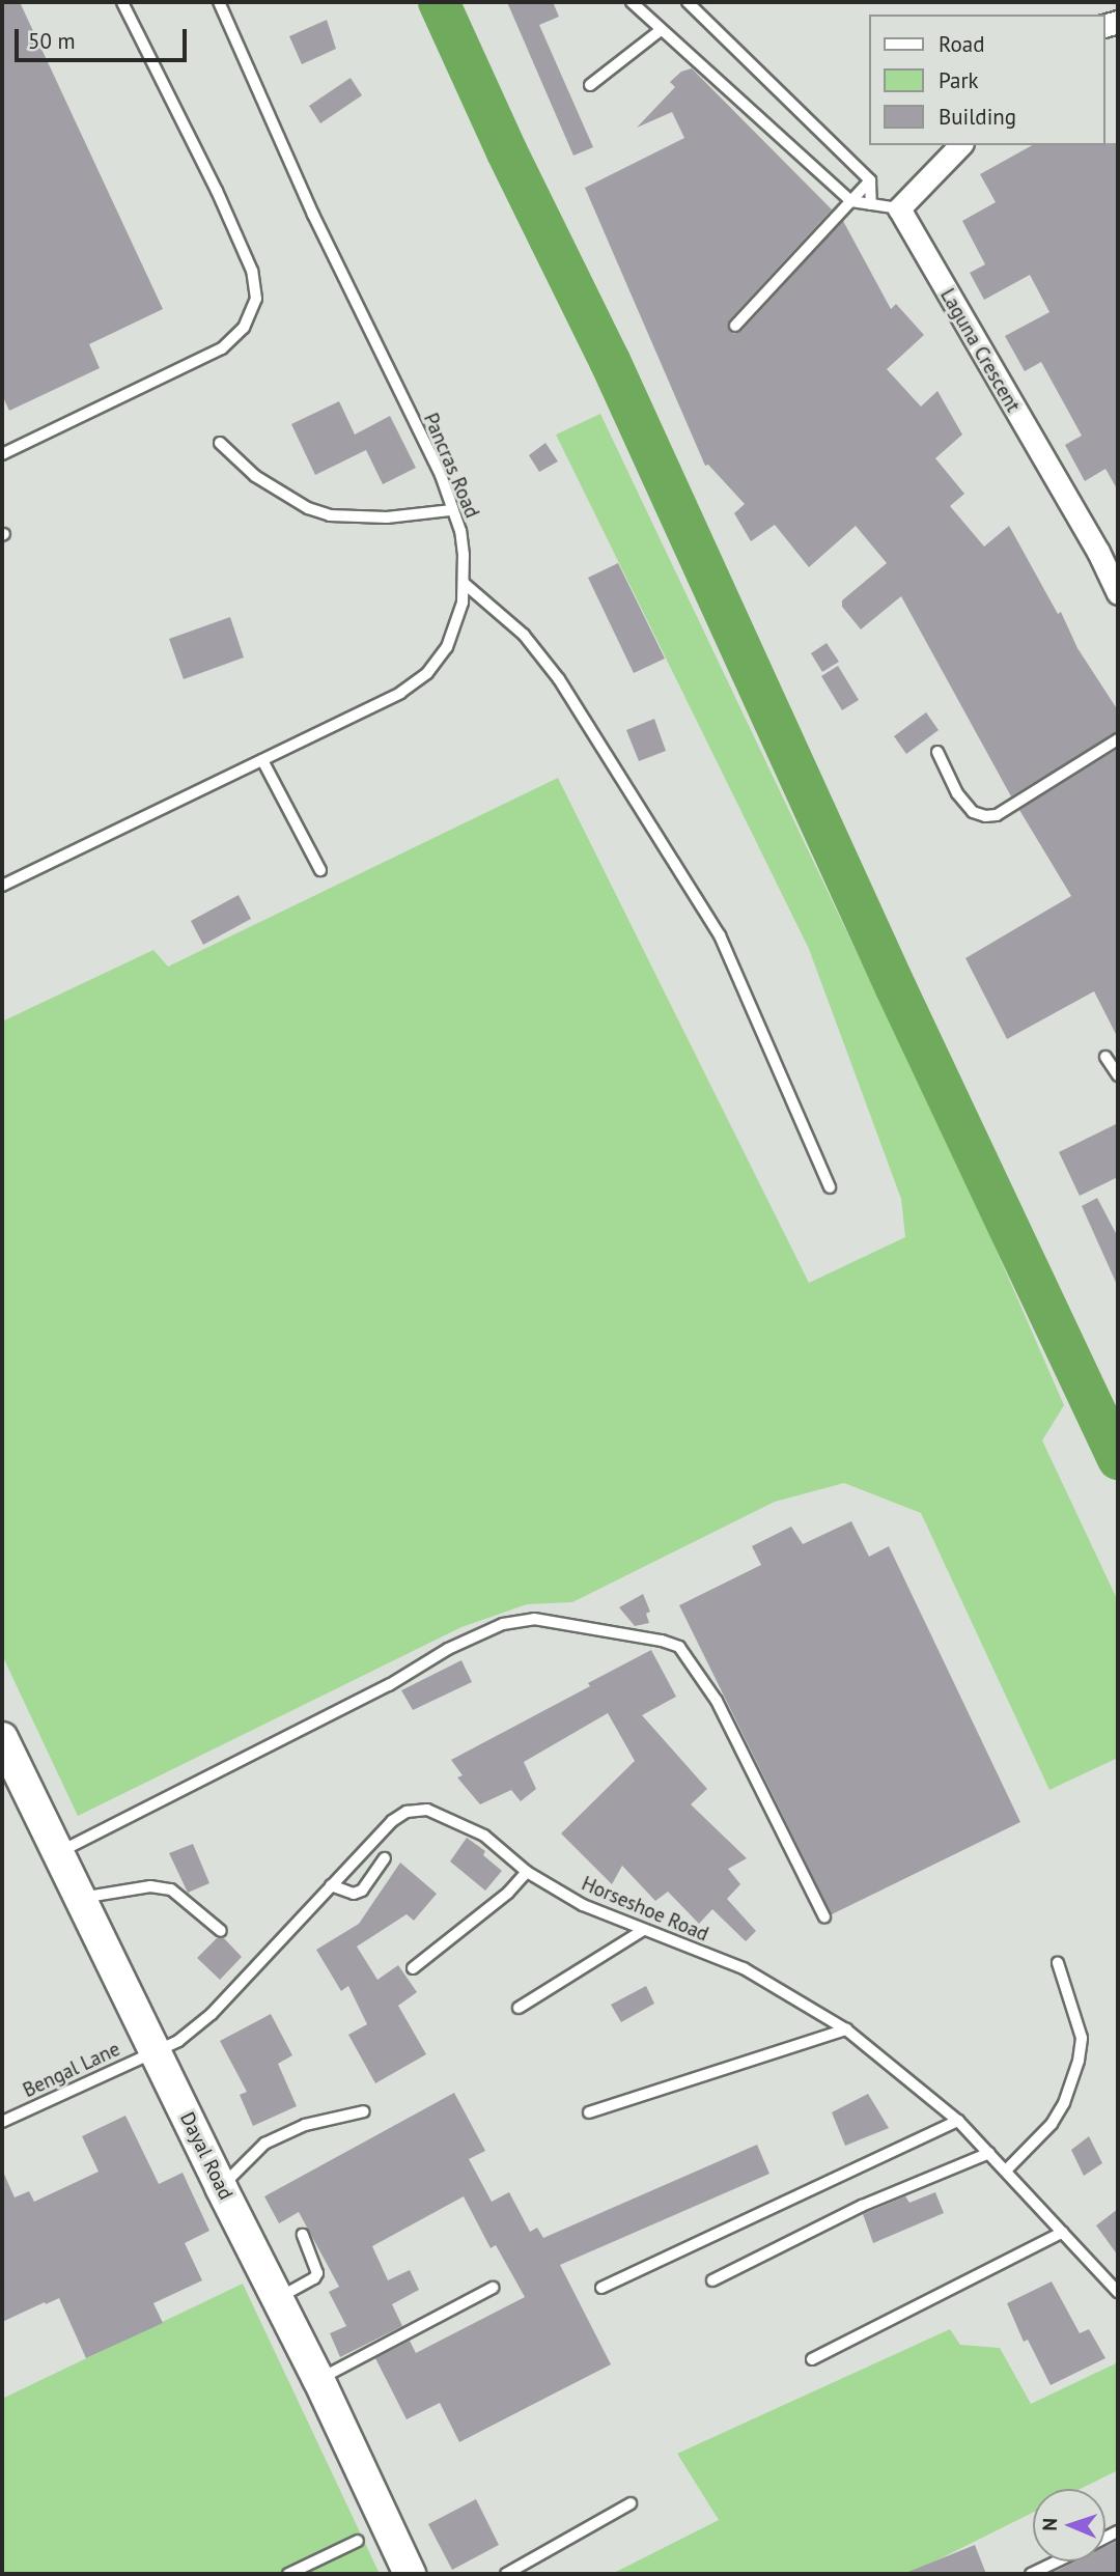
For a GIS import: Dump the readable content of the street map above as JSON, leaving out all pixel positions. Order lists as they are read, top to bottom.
{
  "streets": {
    "street": ["Laguna Crescent", "Dayal Road"],
    "lane": ["Pancras Road", "Horseshoe Road", "Bengal Lane"]
  },
  "crossings": [
    ["Horseshoe Road", "Bengal Lane"],
    ["Horseshoe Road", "Dayal Road"],
    ["Bengal Lane", "Dayal Road"]
  ],
  "legend": ["Road", "Park", "Building"],
  "scale_bar": "50 m",
  "north": "left"
}
